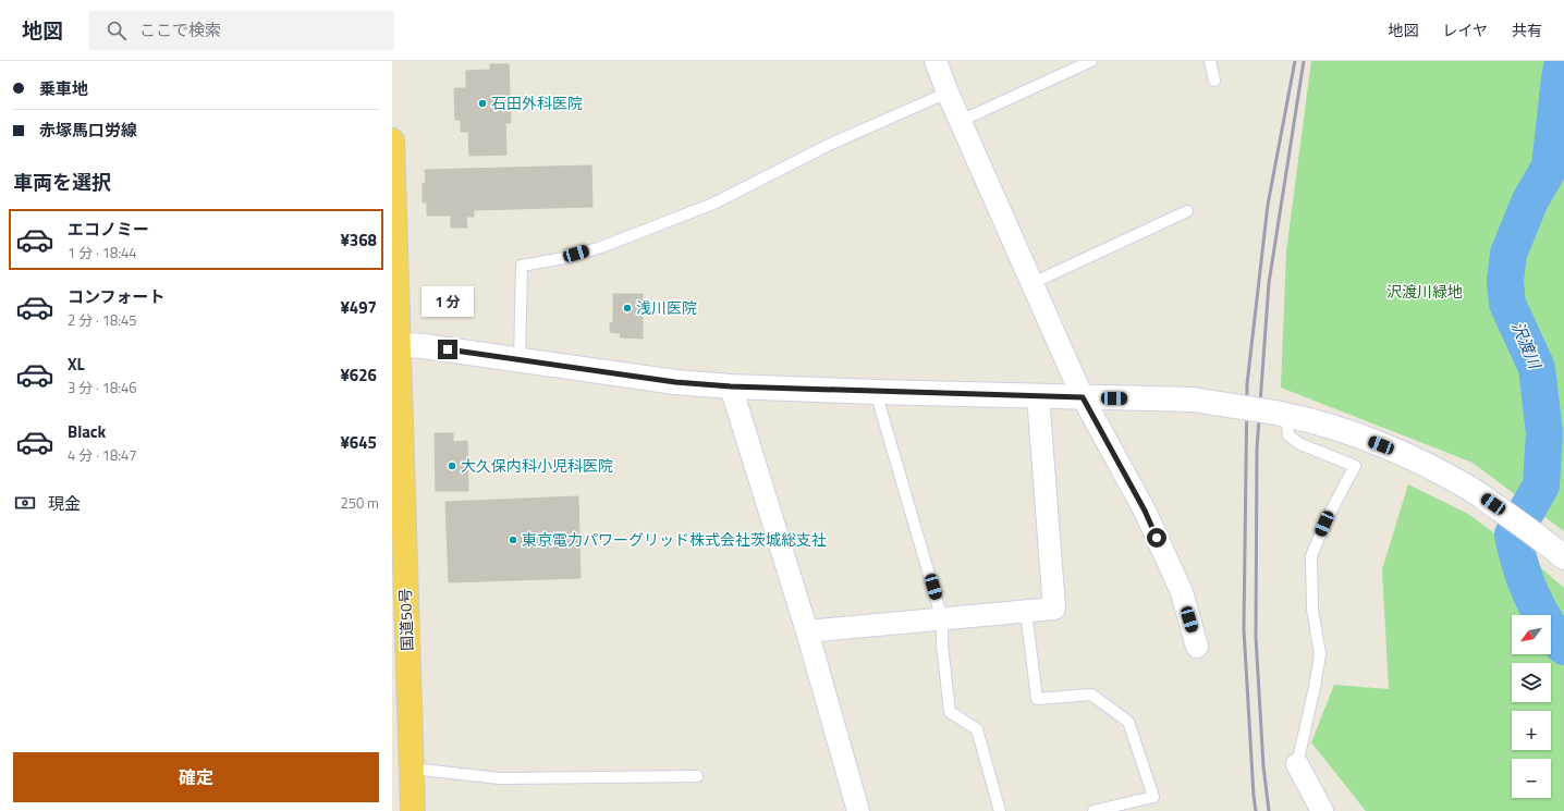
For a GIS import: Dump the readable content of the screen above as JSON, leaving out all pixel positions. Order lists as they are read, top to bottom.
{
  "streets": {
    "highway": ["国道50号"]
  },
  "water": ["沢渡川"],
  "parks": ["沢渡川緑地"],
  "places": [
    "石田外科医院",
    "浅川医院",
    "大久保内科小児科医院",
    "東京電力パワーグリッド株式会社茨城総支社"
  ],
  "north": "bottom left",
  "page": {
    "header": "地図",
    "search": "ここで検索",
    "nav": ["地図", "レイヤ", "共有"],
    "banner": ["乗車地", "赤塚馬口労線"],
    "heading": "車両を選択",
    "list": [
      {
        "name": "エコノミー",
        "note": "1 分 · 18:44",
        "value": "¥368"
      },
      {
        "name": "コンフォート",
        "note": "2 分 · 18:45",
        "value": "¥497"
      },
      {
        "name": "XL",
        "note": "3 分 · 18:46",
        "value": "¥626"
      },
      {
        "name": "Black",
        "note": "4 分 · 18:47",
        "value": "¥645"
      }
    ],
    "bubble": "1 分",
    "pay": ["現金", "250 m"],
    "map_buttons": ["+", "−"],
    "buttons": "確定"
  }
}
